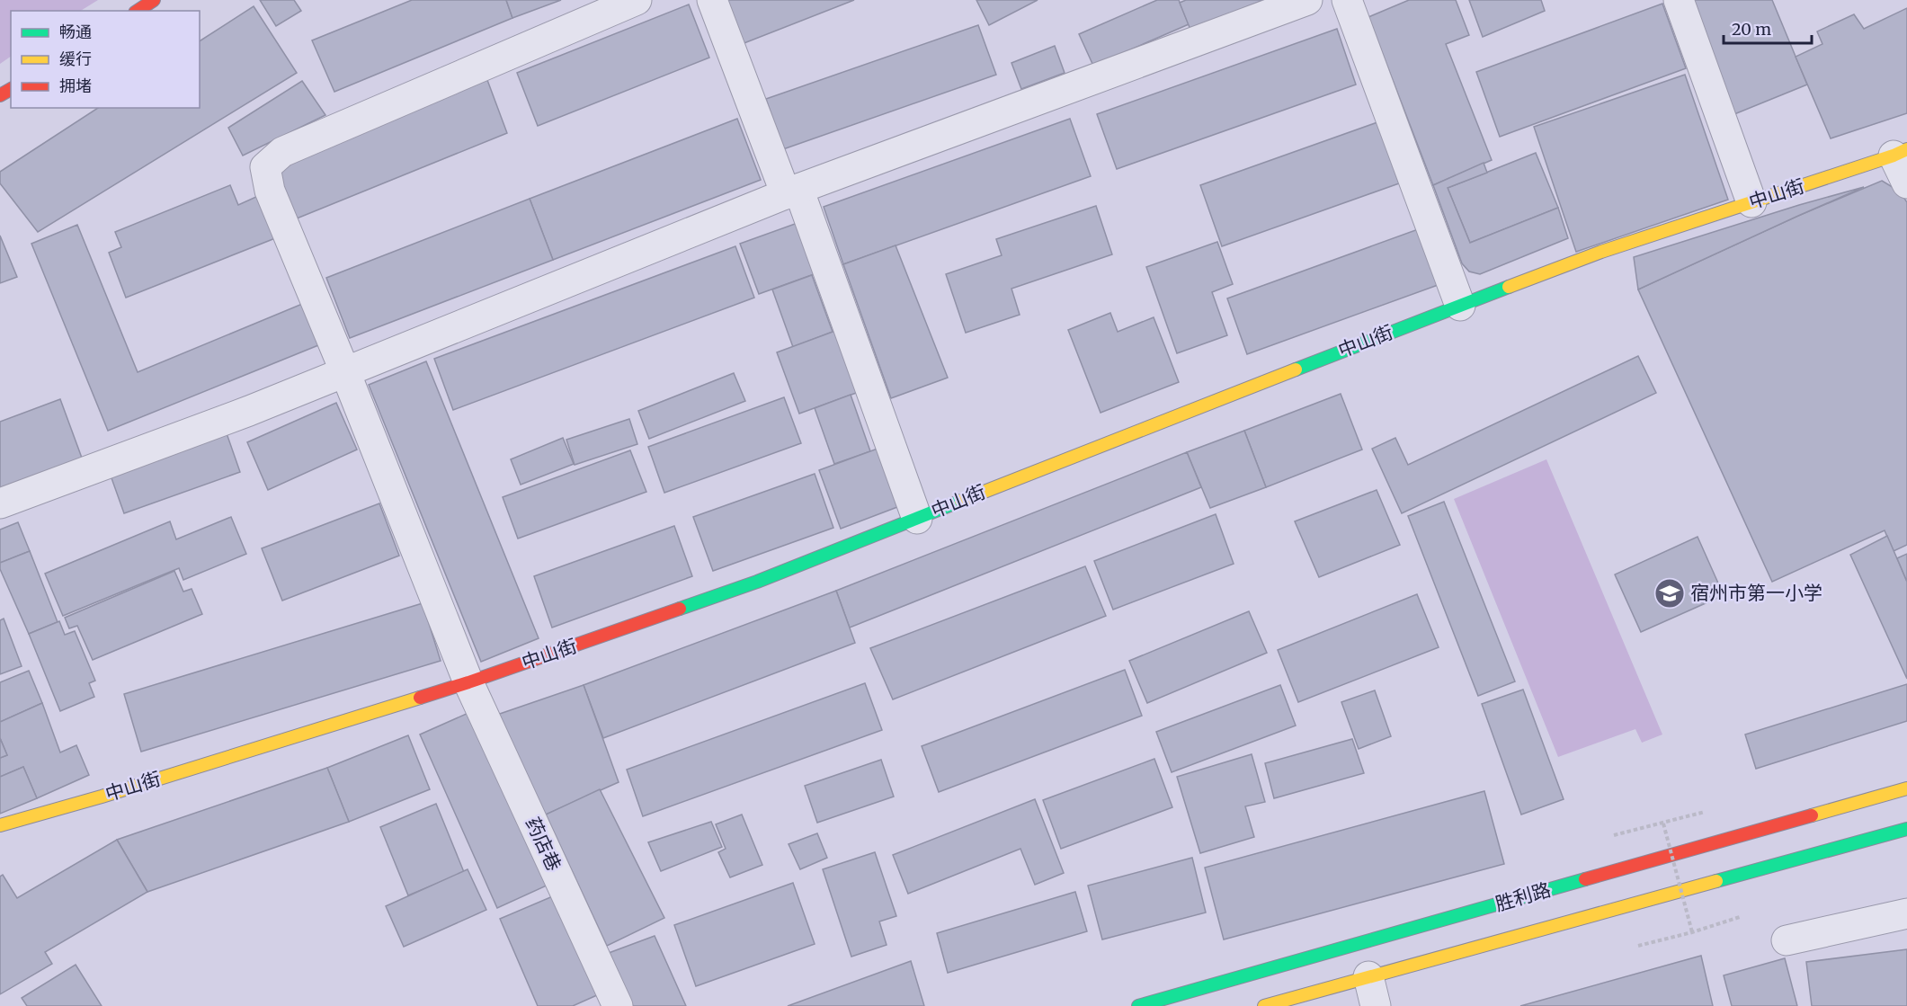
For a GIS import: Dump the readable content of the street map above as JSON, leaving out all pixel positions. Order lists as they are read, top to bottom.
{
  "streets": {
    "street": ["中山街", "药店巷", "胜利路"]
  },
  "crossings": [
    ["中山街", "药店巷"]
  ],
  "places": {
    "school or university": ["宿州市第一小学"]
  },
  "legend": ["畅通", "缓行", "拥堵"],
  "scale_bar": "20 m"
}
